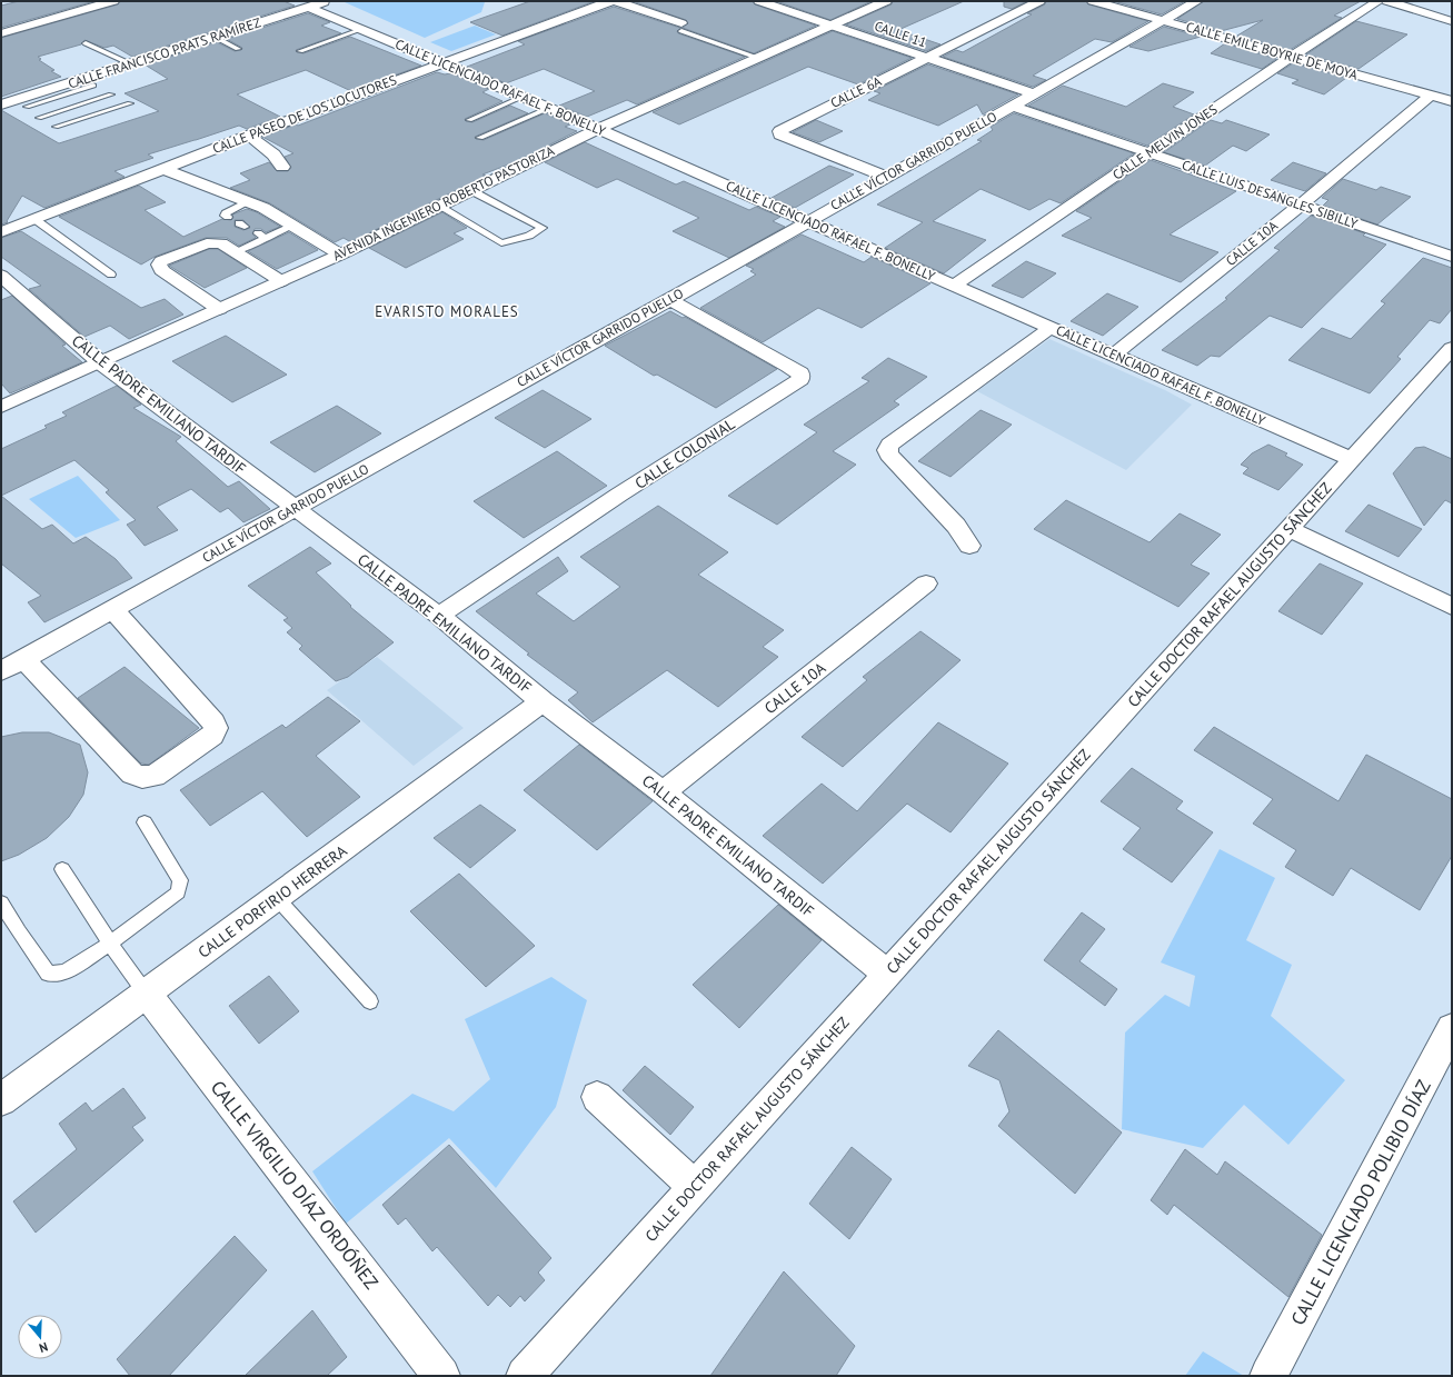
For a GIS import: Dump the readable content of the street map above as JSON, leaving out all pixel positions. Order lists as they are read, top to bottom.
{
  "streets": {
    "street": [
      "CALLE 11",
      "CALLE EMILE BOYRIE DE MOYA",
      "CALLE FRANCISCO PRATS RAMÍREZ",
      "CALLE LICENCIADO RAFAEL F. BONELLY",
      "CALLE 6A",
      "CALLE PASEO DE LOS LOCUTORES",
      "CALLE MELVIN JONES",
      "CALLE VÍCTOR GARRIDO PUELLO",
      "CALLE LUIS DESANGLES SIBILLY",
      "AVENIDA INGENIERO ROBERTO PASTORIZA",
      "CALLE 10A",
      "CALLE PADRE EMILIANO TARDIF",
      "CALLE COLONIAL",
      "CALLE DOCTOR RAFAEL AUGUSTO SÁNCHEZ",
      "CALLE PORFIRIO HERRERA",
      "CALLE VIRGILIO DÍAZ ORDÓÑEZ",
      "CALLE LICENCIADO POLIBIO DÍAZ"
    ]
  },
  "crossings": [
    ["CALLE 11", "CALLE 6A"],
    ["CALLE 11", "CALLE VÍCTOR GARRIDO PUELLO"],
    ["CALLE 11", "AVENIDA INGENIERO ROBERTO PASTORIZA"],
    ["CALLE EMILE BOYRIE DE MOYA", "CALLE MELVIN JONES"],
    ["CALLE EMILE BOYRIE DE MOYA", "CALLE VÍCTOR GARRIDO PUELLO"],
    ["CALLE EMILE BOYRIE DE MOYA", "CALLE 10A"],
    ["CALLE FRANCISCO PRATS RAMÍREZ", "CALLE LICENCIADO RAFAEL F. BONELLY"],
    ["CALLE LICENCIADO RAFAEL F. BONELLY", "CALLE PASEO DE LOS LOCUTORES"],
    ["CALLE LICENCIADO RAFAEL F. BONELLY", "CALLE MELVIN JONES"],
    ["CALLE LICENCIADO RAFAEL F. BONELLY", "CALLE VÍCTOR GARRIDO PUELLO"],
    ["CALLE LICENCIADO RAFAEL F. BONELLY", "AVENIDA INGENIERO ROBERTO PASTORIZA"],
    ["CALLE LICENCIADO RAFAEL F. BONELLY", "CALLE 10A"],
    ["CALLE LICENCIADO RAFAEL F. BONELLY", "CALLE DOCTOR RAFAEL AUGUSTO SÁNCHEZ"],
    ["CALLE 6A", "CALLE VÍCTOR GARRIDO PUELLO"],
    ["CALLE MELVIN JONES", "CALLE LUIS DESANGLES SIBILLY"],
    ["CALLE VÍCTOR GARRIDO PUELLO", "CALLE LUIS DESANGLES SIBILLY"],
    ["CALLE VÍCTOR GARRIDO PUELLO", "CALLE PADRE EMILIANO TARDIF"],
    ["CALLE VÍCTOR GARRIDO PUELLO", "CALLE COLONIAL"],
    ["CALLE LUIS DESANGLES SIBILLY", "CALLE 10A"],
    ["AVENIDA INGENIERO ROBERTO PASTORIZA", "CALLE PADRE EMILIANO TARDIF"],
    ["CALLE 10A", "CALLE PADRE EMILIANO TARDIF"],
    ["CALLE PADRE EMILIANO TARDIF", "CALLE COLONIAL"],
    ["CALLE PADRE EMILIANO TARDIF", "CALLE DOCTOR RAFAEL AUGUSTO SÁNCHEZ"],
    ["CALLE PADRE EMILIANO TARDIF", "CALLE PORFIRIO HERRERA"],
    ["CALLE PORFIRIO HERRERA", "CALLE VIRGILIO DÍAZ ORDÓÑEZ"]
  ],
  "districts": ["EVARISTO MORALES"],
  "north": "bottom"
}
